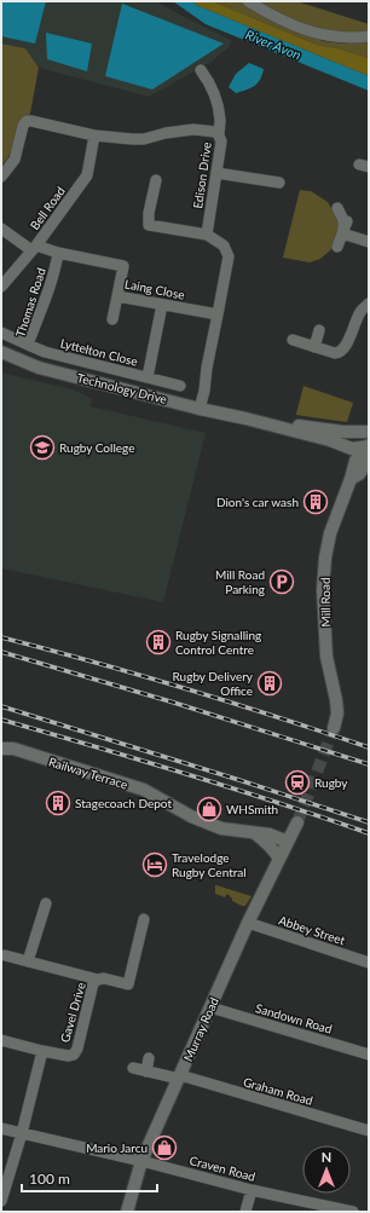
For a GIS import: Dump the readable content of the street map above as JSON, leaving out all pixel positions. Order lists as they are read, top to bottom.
{
  "streets": {
    "street": [
      "Edison Drive",
      "Bell Road",
      "Laing Close",
      "Thomas Road",
      "Lyttelton Close",
      "Technology Drive",
      "Mill Road",
      "Railway Terrace",
      "Abbey Street",
      "Gavel Drive",
      "Sandown Road",
      "Murray Road",
      "Graham Road",
      "Craven Road"
    ]
  },
  "crossings": [
    ["Edison Drive", "Bell Road"],
    ["Bell Road", "Laing Close"],
    ["Laing Close", "Thomas Road"],
    ["Laing Close", "Lyttelton Close"],
    ["Thomas Road", "Lyttelton Close"],
    ["Technology Drive", "Mill Road"],
    ["Railway Terrace", "Murray Road"],
    ["Abbey Street", "Murray Road"],
    ["Gavel Drive", "Craven Road"],
    ["Sandown Road", "Murray Road"],
    ["Murray Road", "Graham Road"],
    ["Murray Road", "Craven Road"]
  ],
  "water": ["River Avon"],
  "places": {
    "school or university": ["Rugby College"],
    "building": [
      "Dion's car wash",
      "Rugby Signalling Control Centre",
      "Rugby Delivery Office",
      "Stagecoach Depot"
    ],
    "parking": ["Mill Road Parking"],
    "station": ["Rugby"],
    "shop": ["WHSmith", "Mario Jarcu"],
    "hotel": ["Travelodge Rugby Central"]
  },
  "scale_bar": "100 m",
  "north": "top"
}
